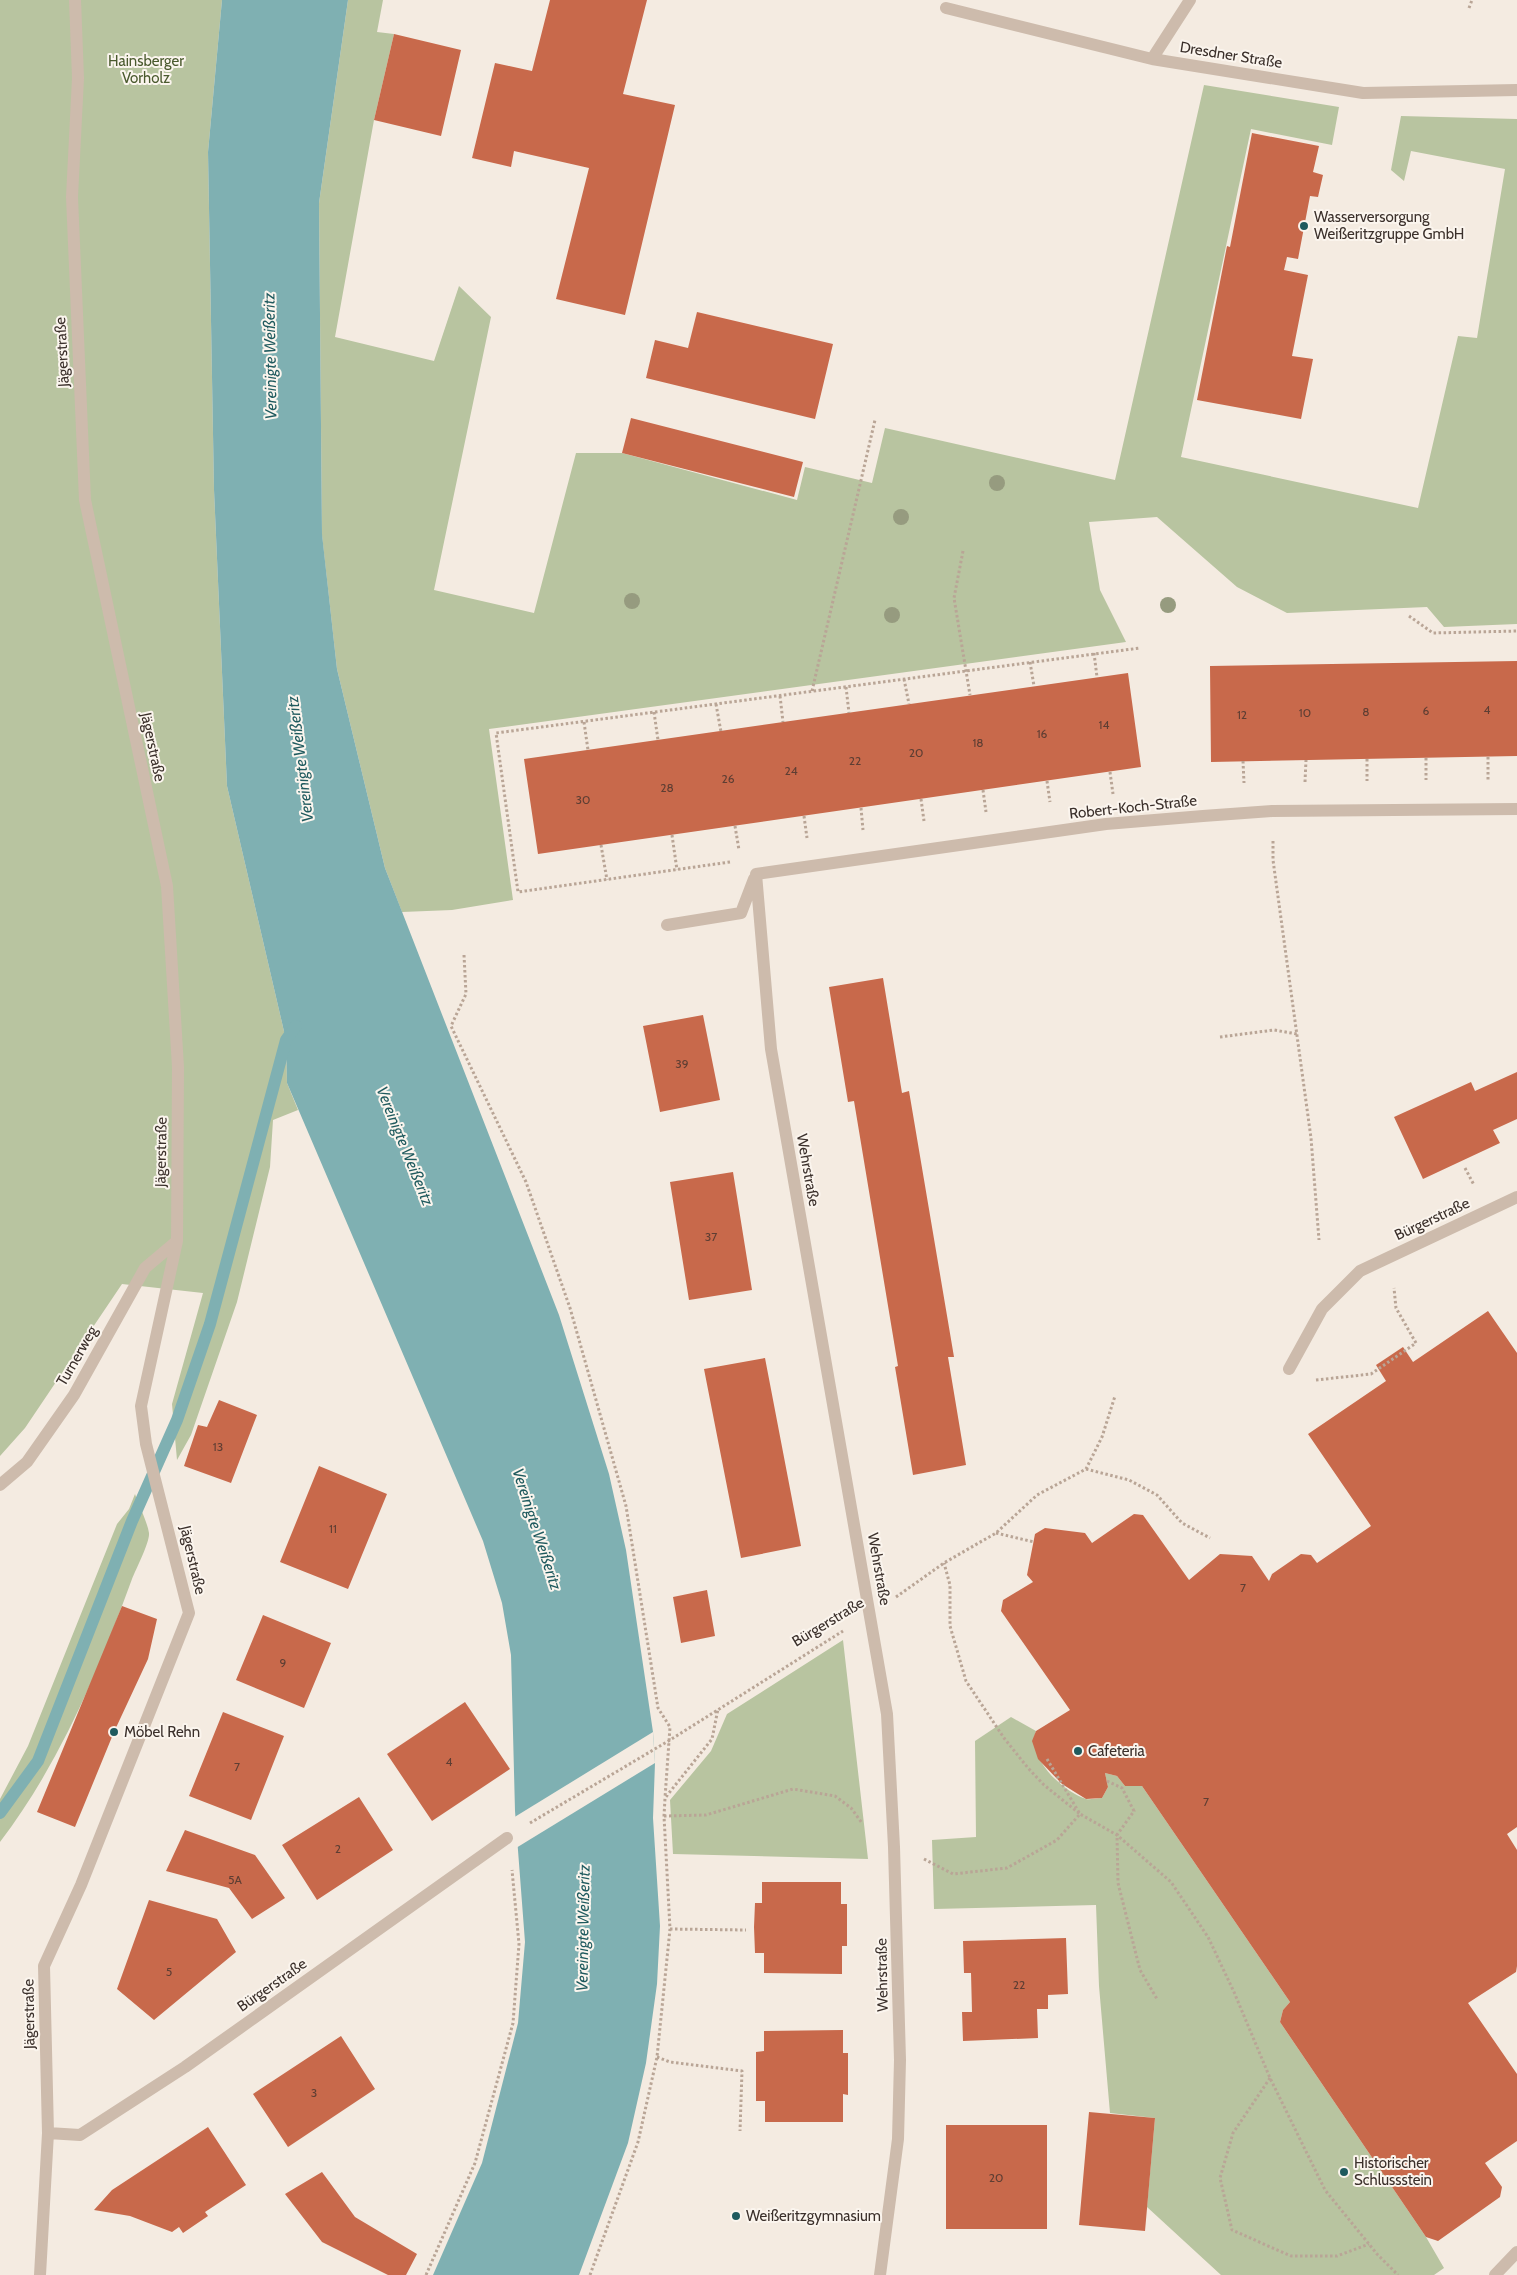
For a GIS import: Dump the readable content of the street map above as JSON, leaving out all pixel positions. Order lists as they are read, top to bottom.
{
  "streets": {
    "street": [
      "Dresdner Straße",
      "Jägerstraße",
      "Robert-Koch-Straße",
      "Wehrstraße",
      "Bürgerstraße",
      "Turnerweg"
    ]
  },
  "crossings": [
    ["Jägerstraße", "Bürgerstraße"],
    ["Jägerstraße", "Turnerweg"],
    ["Robert-Koch-Straße", "Wehrstraße"],
    ["Wehrstraße", "Bürgerstraße"]
  ],
  "water": ["Vereinigte Weißeritz"],
  "parks": ["Hainsberger Vorholz"],
  "places": [
    "Wasserversorgung Weißeritzgruppe GmbH",
    "Möbel Rehn",
    "Cafeteria",
    "Historischer Schlussstein",
    "Weißeritzgymnasium"
  ],
  "house_numbers": [
    "4",
    "6",
    "8",
    "10",
    "12",
    "14",
    "16",
    "18",
    "20",
    "22",
    "24",
    "26",
    "28",
    "30",
    "39",
    "37",
    "13",
    "11",
    "7",
    "9",
    "4",
    "7",
    "7",
    "2",
    "5A",
    "5",
    "22",
    "3",
    "20"
  ]
}
